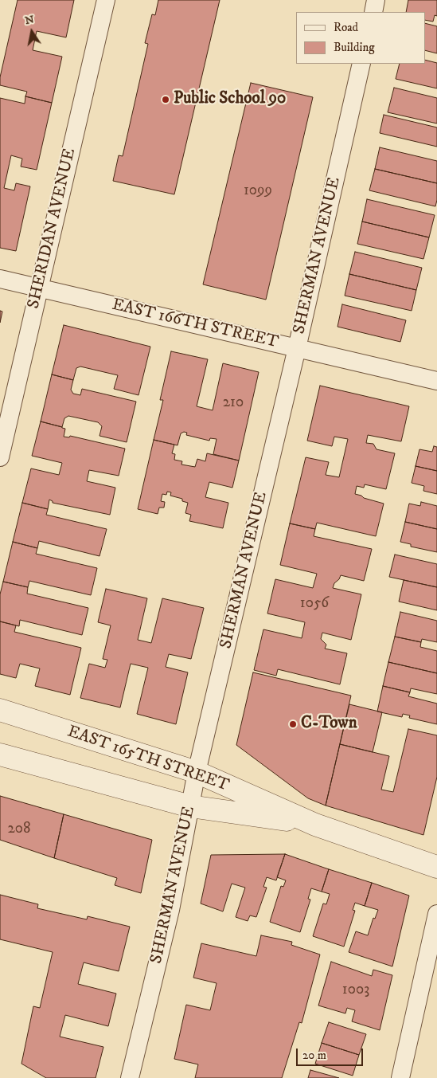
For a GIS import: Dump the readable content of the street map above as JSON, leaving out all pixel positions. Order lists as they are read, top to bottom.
{
  "streets": {
    "street": [
      "SHERIDAN AVENUE",
      "SHERMAN AVENUE",
      "EAST 166TH STREET",
      "EAST 165TH STREET"
    ]
  },
  "crossings": [
    ["SHERIDAN AVENUE", "EAST 166TH STREET"],
    ["SHERMAN AVENUE", "EAST 166TH STREET"],
    ["SHERMAN AVENUE", "EAST 165TH STREET"]
  ],
  "places": ["Public School 90", "C-Town"],
  "house_numbers": [
    "1099",
    "210",
    "1056",
    "208",
    "1003"
  ],
  "legend": ["Road", "Building"],
  "scale_bar": "20 m",
  "north": "top"
}
